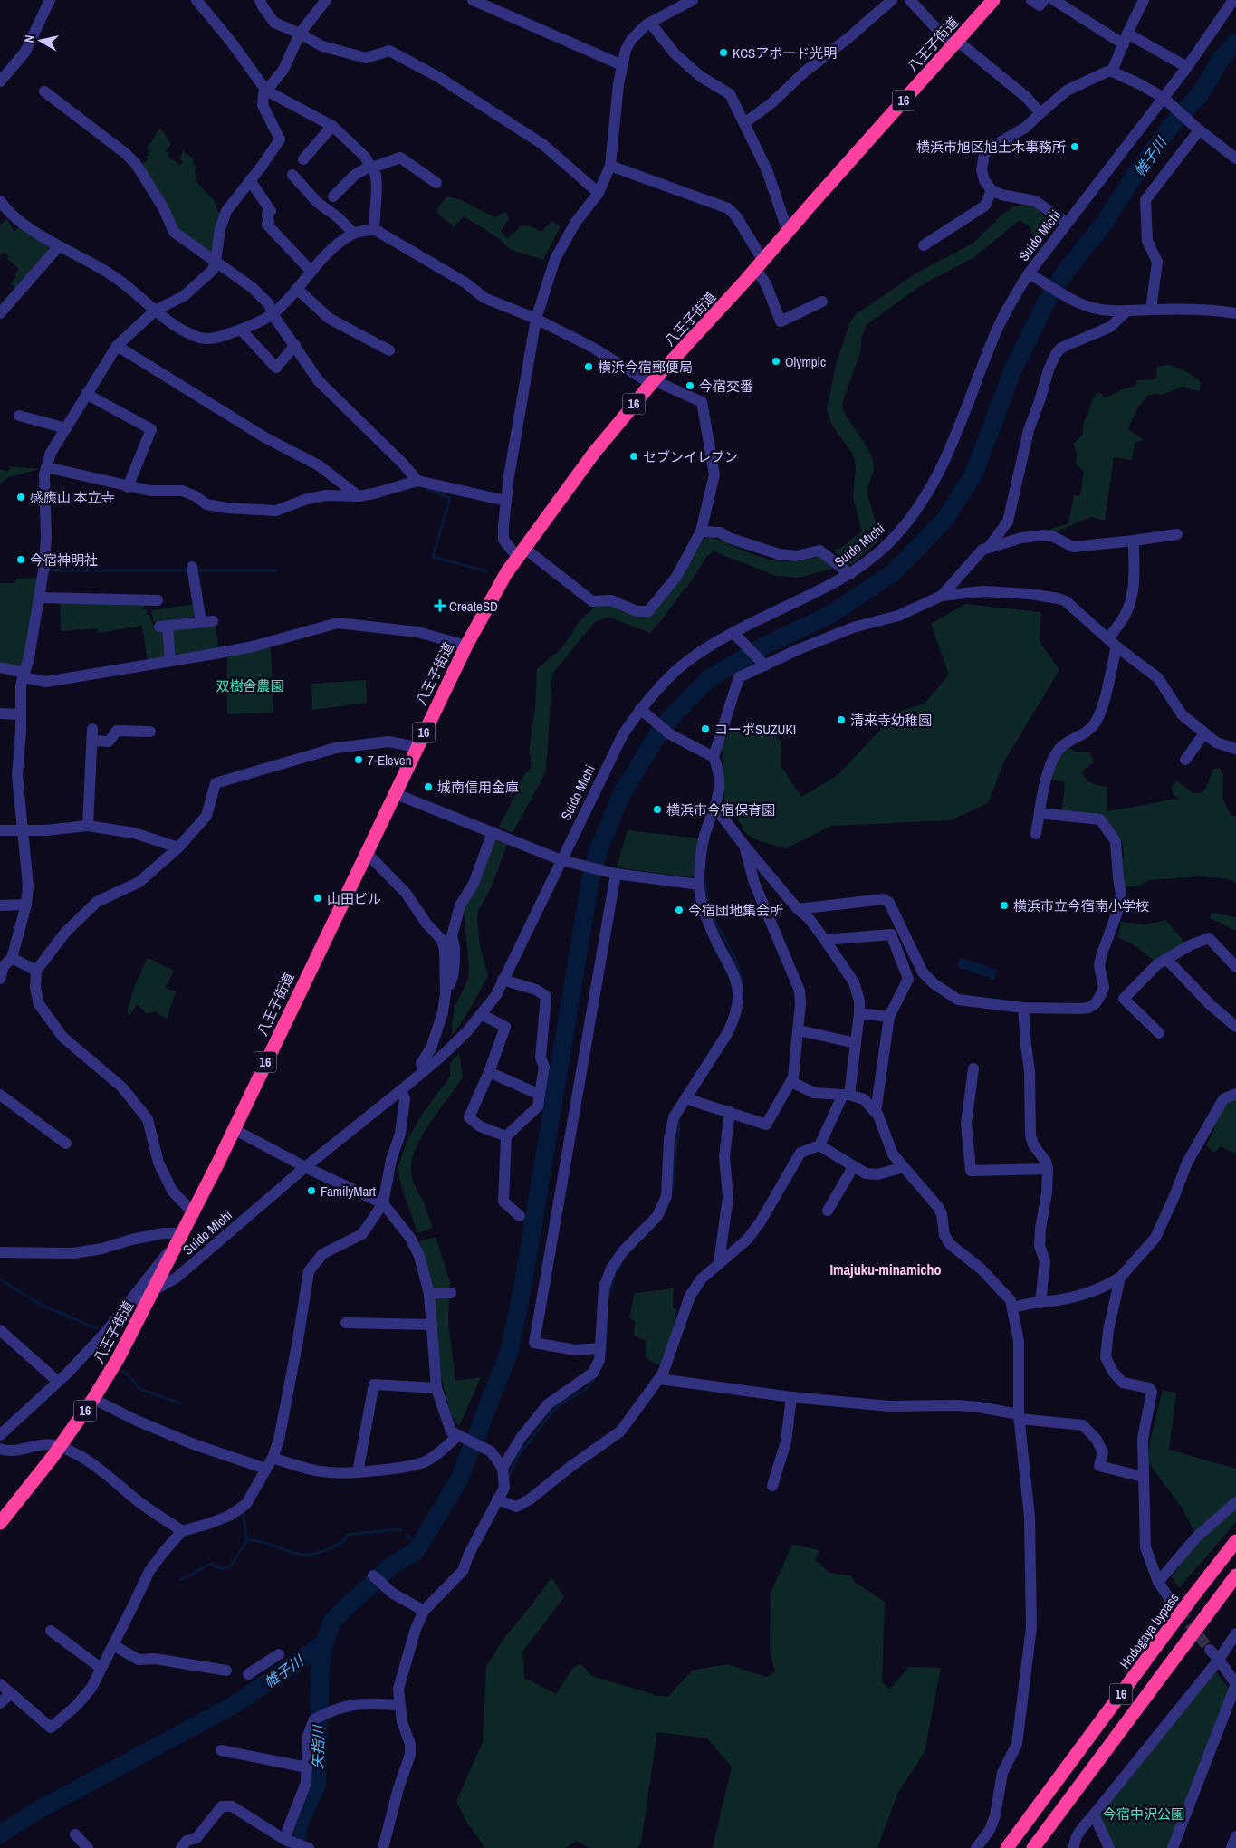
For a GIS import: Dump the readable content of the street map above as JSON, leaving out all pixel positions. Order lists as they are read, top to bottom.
{
  "streets": {
    "highway": ["八王子街道", "16", "Hodogaya bypass"],
    "street": ["Suido Michi"]
  },
  "crossings": [
    ["八王子街道", "Suido Michi"]
  ],
  "districts": ["Imajuku-minamicho"],
  "water": ["帷子川", "矢指川"],
  "parks": ["双樹舎農園", "今宿中沢公園"],
  "places": {
    "other": [
      "KCSアボード光明",
      "横浜市旭区旭土木事務所",
      "Olympic",
      "横浜今宿郵便局",
      "今宿交番",
      "セブンイレブン",
      "感應山 本立寺",
      "今宿神明社",
      "清来寺幼稚園",
      "コーポSUZUKI",
      "7-Eleven",
      "城南信用金庫",
      "横浜市今宿保育園",
      "山田ビル",
      "横浜市立今宿南小学校",
      "今宿団地集会所",
      "FamilyMart"
    ],
    "health": ["CreateSD"]
  },
  "north": "left"
}
